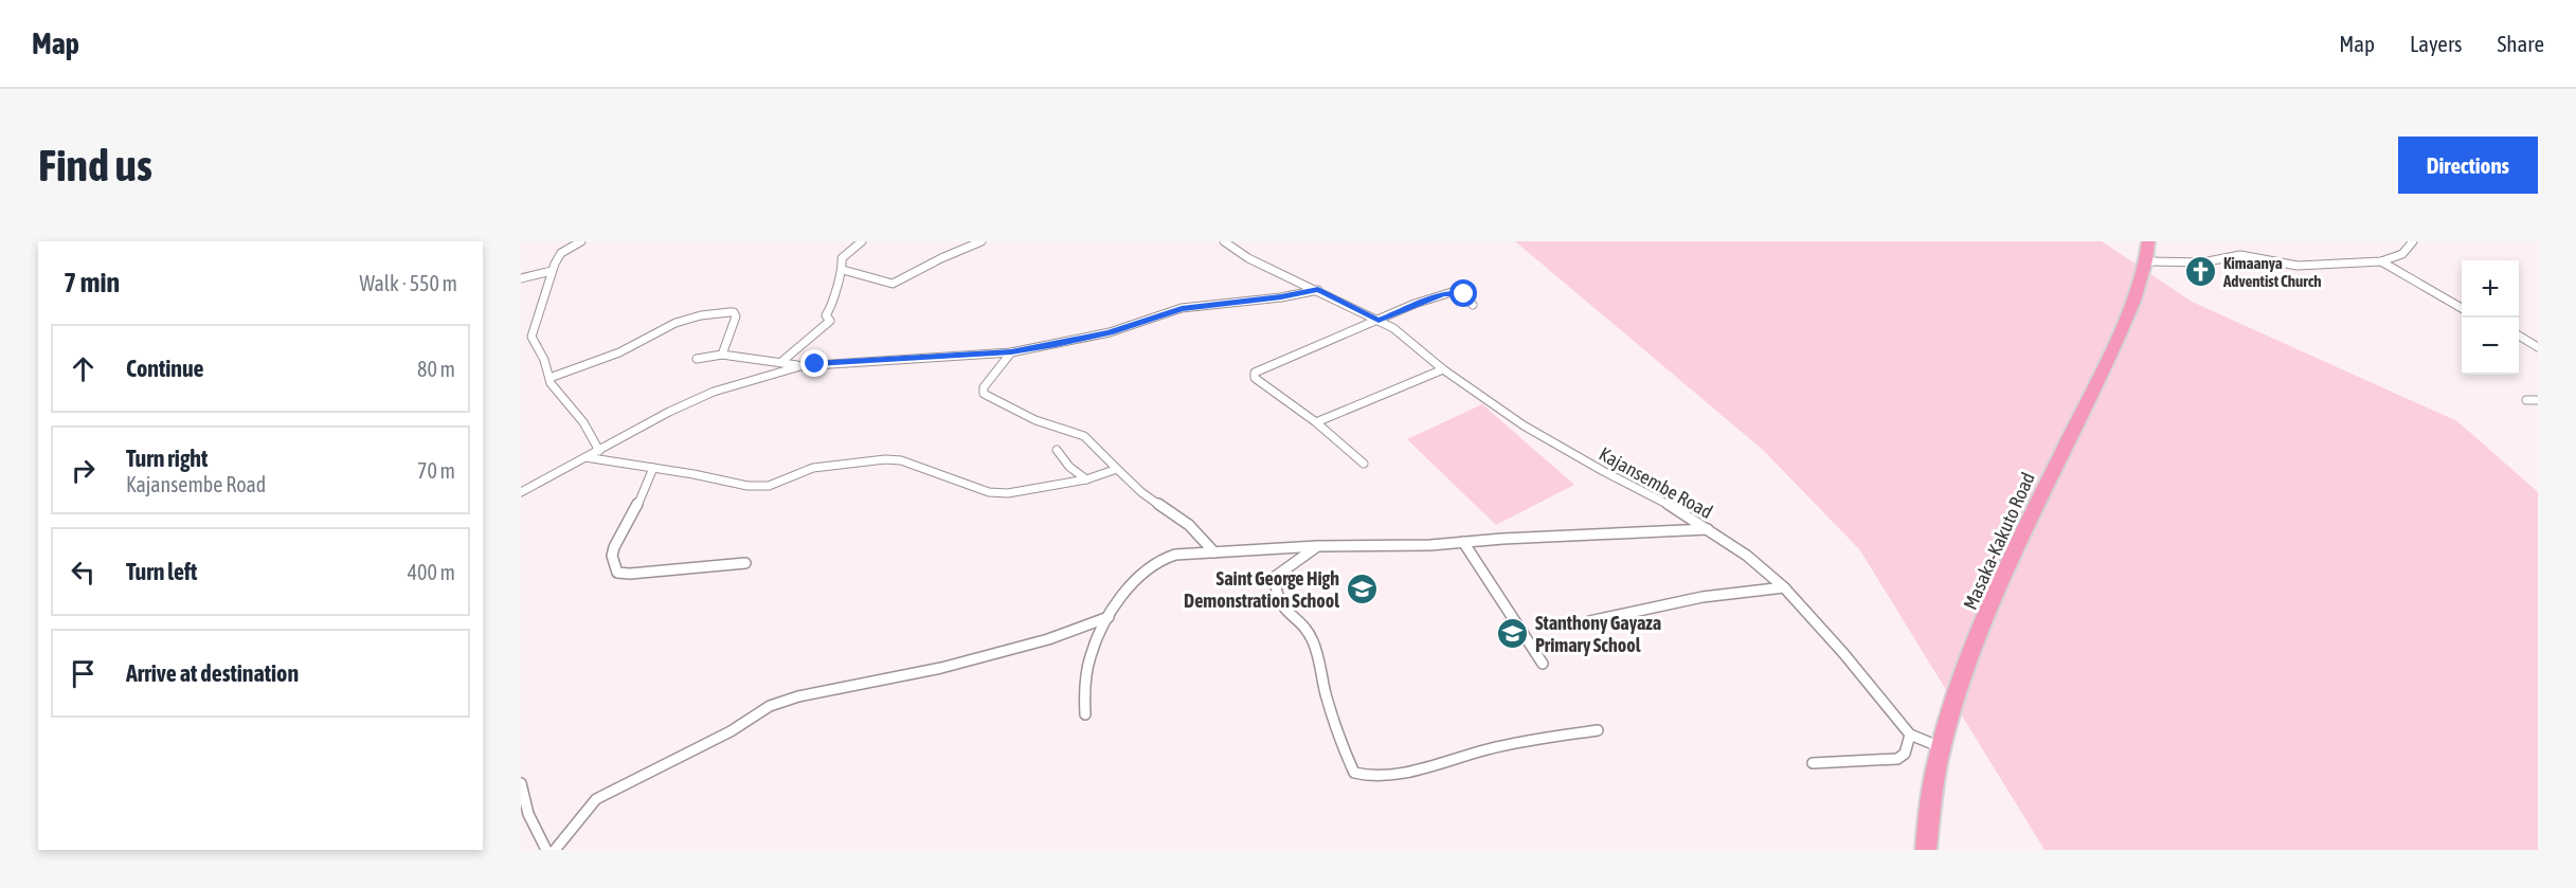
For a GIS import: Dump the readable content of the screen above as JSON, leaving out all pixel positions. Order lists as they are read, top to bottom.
{
  "streets": {
    "highway": ["Masaka-Kakuto Road"],
    "street": ["Kajansembe Road"]
  },
  "crossings": [
    ["Kajansembe Road", "Masaka-Kakuto Road"]
  ],
  "places": {
    "church": ["Kimaanya Adventist Church"],
    "school or university": ["Saint George High Demonstration School", "Stanthony Gayaza Primary School"]
  },
  "page": {
    "header": "Map",
    "nav": ["Map", "Layers", "Share"],
    "buttons": "Directions",
    "title": "Find us",
    "heading": ["7 min", "Walk · 550 m"],
    "map_buttons": ["+", "−"],
    "list": [
      ["Continue", "80 m"],
      ["Turn right", "Kajansembe Road", "70 m"],
      ["Turn left", "400 m"],
      "Arrive at destination"
    ]
  }
}
